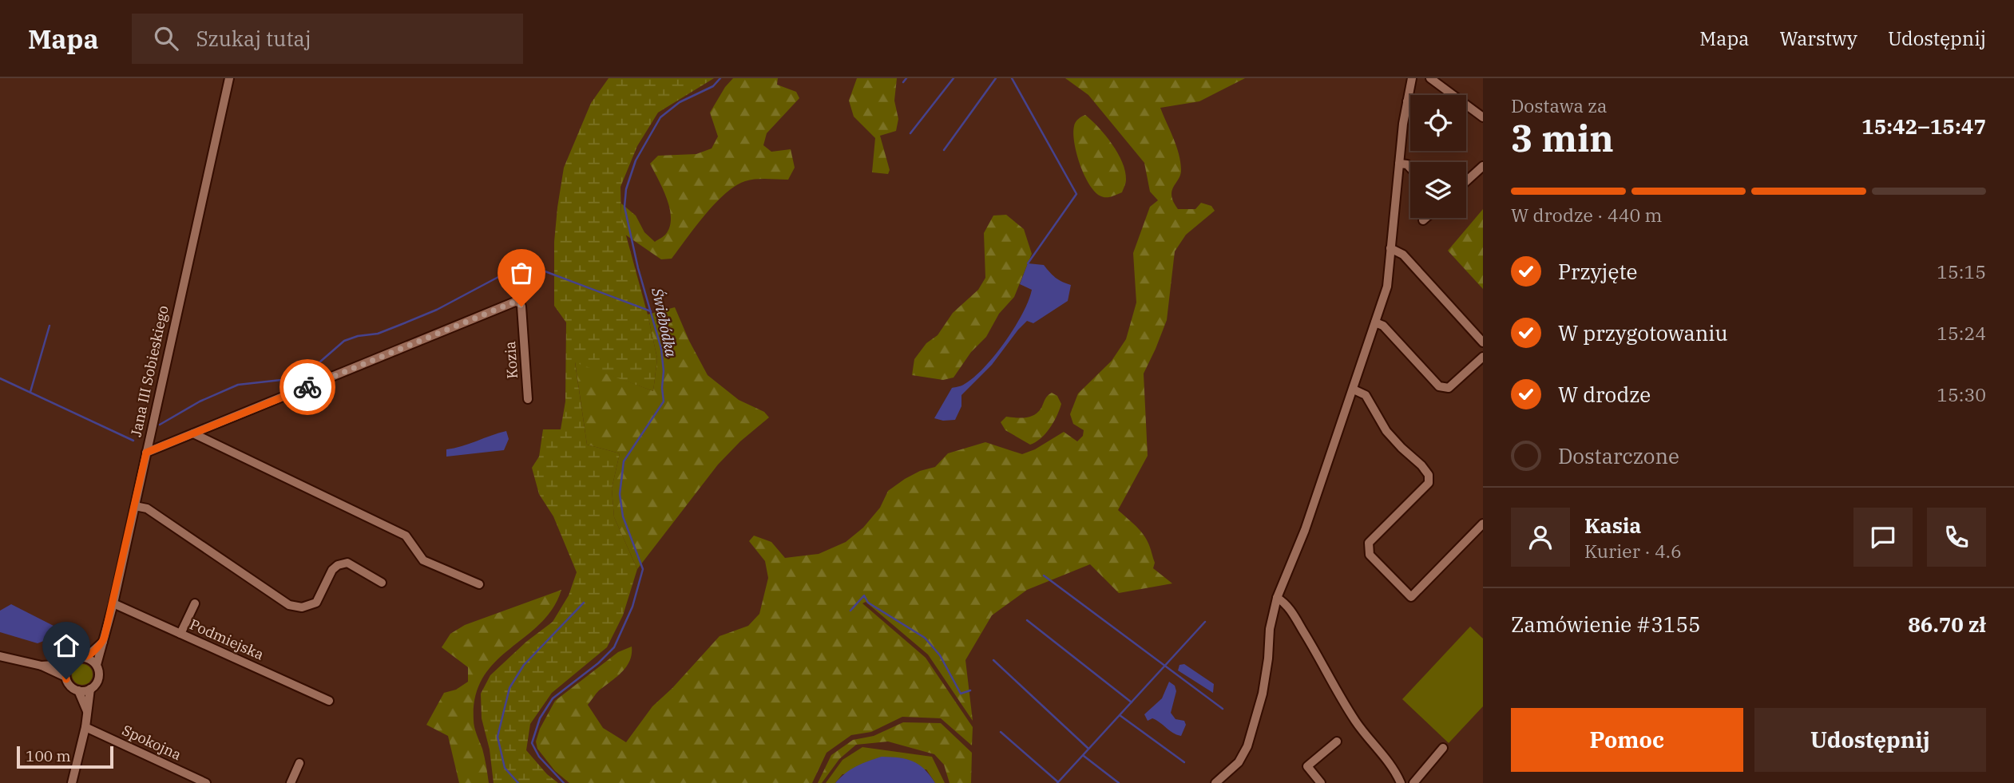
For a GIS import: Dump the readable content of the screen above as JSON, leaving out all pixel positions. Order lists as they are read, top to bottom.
{
  "streets": {
    "street": [
      "Kozia",
      "Jana III Sobieskiego",
      "Podmiejska",
      "Spokojna"
    ]
  },
  "crossings": [
    ["Kozia", "Jana III Sobieskiego"],
    ["Jana III Sobieskiego", "Podmiejska"]
  ],
  "water": ["Świebódka"],
  "scale_bar": "100 m",
  "page": {
    "header": "Mapa",
    "search": "Szukaj tutaj",
    "nav": ["Mapa", "Warstwy", "Udostępnij"],
    "heading": ["3 min", "Dostawa za", "15:42–15:47"],
    "panel": [
      "Kasia",
      "Kurier · 4.6",
      "Zamówienie #3155",
      "86.70 zł"
    ],
    "bar": "W drodze · 440 m",
    "list": [
      ["Przyjęte", "15:15"],
      ["W przygotowaniu", "15:24"],
      ["W drodze", "15:30"],
      "Dostarczone"
    ],
    "buttons": ["Pomoc", "Udostępnij"],
    "scale": "100 m"
  }
}
